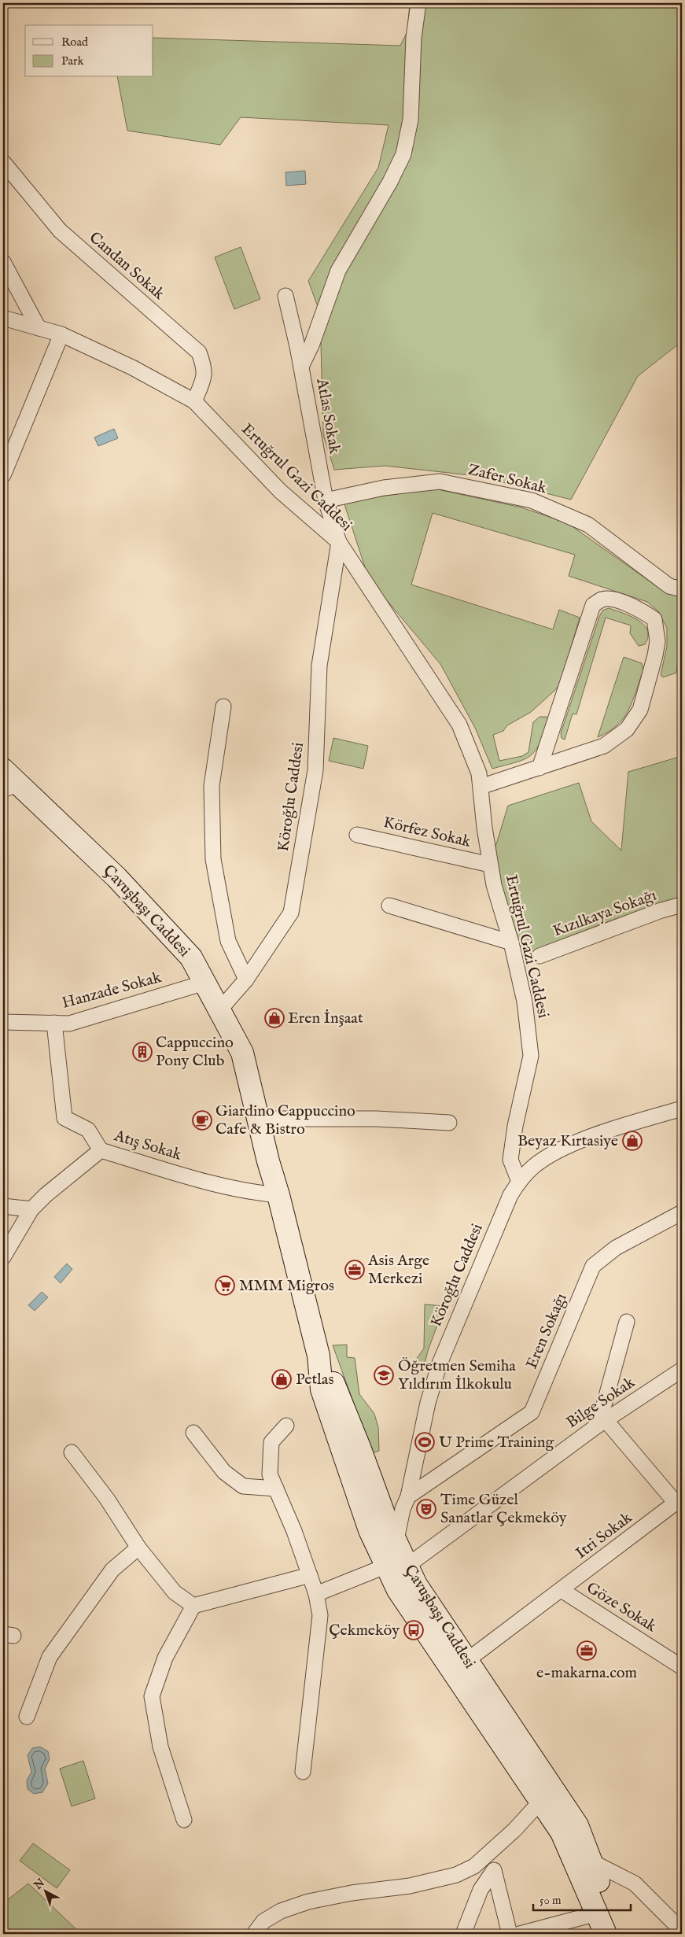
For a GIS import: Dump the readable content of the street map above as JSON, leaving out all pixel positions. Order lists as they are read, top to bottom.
{
  "streets": {
    "main road": ["Çavuşbaşı Caddesi"],
    "street": [
      "Candan Sokak",
      "Atlas Sokak",
      "Ertuğrul Gazi Caddesi",
      "Zafer Sokak",
      "Köroğlu Caddesi",
      "Körfez Sokak",
      "Kızılkaya Sokağı",
      "Hanzade Sokak",
      "Atış Sokak",
      "Eren Sokağı",
      "Bilge Sokak",
      "Itri Sokak",
      "Göze Sokak"
    ]
  },
  "crossings": [
    ["Candan Sokak", "Ertuğrul Gazi Caddesi"],
    ["Atlas Sokak", "Ertuğrul Gazi Caddesi"],
    ["Atlas Sokak", "Zafer Sokak"],
    ["Atlas Sokak", "Köroğlu Caddesi"],
    ["Ertuğrul Gazi Caddesi", "Köroğlu Caddesi"],
    ["Ertuğrul Gazi Caddesi", "Körfez Sokak"],
    ["Köroğlu Caddesi", "Çavuşbaşı Caddesi"],
    ["Köroğlu Caddesi", "Eren Sokağı"],
    ["Köroğlu Caddesi", "Bilge Sokak"],
    ["Çavuşbaşı Caddesi", "Hanzade Sokak"],
    ["Çavuşbaşı Caddesi", "Atış Sokak"],
    ["Çavuşbaşı Caddesi", "Bilge Sokak"],
    ["Çavuşbaşı Caddesi", "Itri Sokak"],
    ["Bilge Sokak", "Itri Sokak"],
    ["Itri Sokak", "Göze Sokak"]
  ],
  "places": {
    "shop": ["Eren İnşaat", "Beyaz Kırtasiye", "Petlas"],
    "building": ["Cappuccino Pony Club"],
    "cafe": ["Giardino Cappuccino Cafe & Bistro"],
    "office": ["Asis Arge Merkezi", "e-makarna.com"],
    "supermarket": ["MMM Migros"],
    "school or university": ["Öğretmen Semiha Yıldırım İlkokulu"],
    "sports": ["U Prime Training"],
    "theatre": ["Time Güzel Sanatlar Çekmeköy"],
    "bus stop": ["Çekmeköy"]
  },
  "legend": ["Road", "Park"],
  "scale_bar": "50 m",
  "north": "top left"
}
